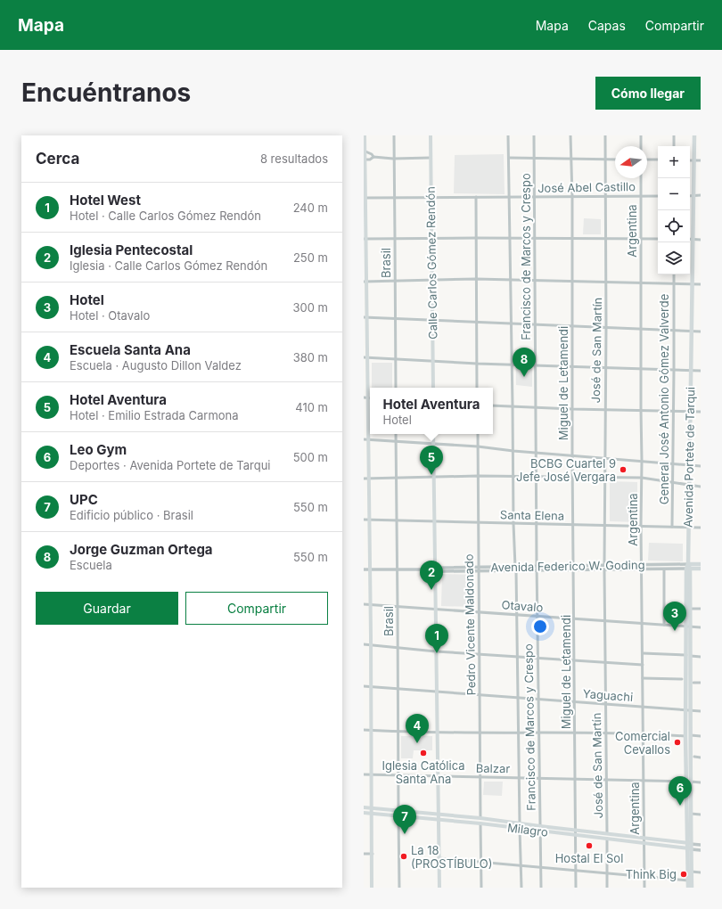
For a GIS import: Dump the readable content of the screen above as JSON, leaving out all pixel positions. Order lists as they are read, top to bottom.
{
  "streets": {
    "main road": [
      "Calle Carlos Gómez Rendón",
      "Avenida Portete de Tarqui",
      "Avenida Federico W. Goding",
      "Milagro"
    ],
    "street": [
      "José Abel Castillo",
      "Argentina",
      "Francisco de Marcos y Crespo",
      "Brasil",
      "José de San Martín",
      "Miguel de Letamendi",
      "General José Antonio Gómez Valverde",
      "Santa Elena",
      "Otavalo",
      "Pedro Vicente Maldonado",
      "Yaguachi",
      "Balzar"
    ]
  },
  "crossings": [
    ["José Abel Castillo", "Argentina"],
    ["José Abel Castillo", "Francisco de Marcos y Crespo"],
    ["José Abel Castillo", "Brasil"],
    ["José Abel Castillo", "Calle Carlos Gómez Rendón"],
    ["José Abel Castillo", "José de San Martín"],
    ["José Abel Castillo", "Miguel de Letamendi"],
    ["Argentina", "Santa Elena"],
    ["Argentina", "Avenida Federico W. Goding"],
    ["Argentina", "Otavalo"],
    ["Argentina", "Yaguachi"],
    ["Argentina", "Balzar"],
    ["Argentina", "Milagro"],
    ["Francisco de Marcos y Crespo", "Santa Elena"],
    ["Francisco de Marcos y Crespo", "Avenida Federico W. Goding"],
    ["Francisco de Marcos y Crespo", "Otavalo"],
    ["Francisco de Marcos y Crespo", "Yaguachi"],
    ["Francisco de Marcos y Crespo", "Balzar"],
    ["Francisco de Marcos y Crespo", "Milagro"],
    ["Brasil", "Santa Elena"],
    ["Brasil", "Avenida Federico W. Goding"],
    ["Brasil", "Otavalo"],
    ["Brasil", "Yaguachi"],
    ["Brasil", "Balzar"],
    ["Brasil", "Milagro"],
    ["José de San Martín", "Santa Elena"],
    ["José de San Martín", "Avenida Federico W. Goding"],
    ["José de San Martín", "Otavalo"],
    ["José de San Martín", "Yaguachi"],
    ["José de San Martín", "Balzar"],
    ["José de San Martín", "Milagro"],
    ["Miguel de Letamendi", "Santa Elena"],
    ["Miguel de Letamendi", "Avenida Federico W. Goding"],
    ["Miguel de Letamendi", "Otavalo"],
    ["Miguel de Letamendi", "Yaguachi"],
    ["Miguel de Letamendi", "Balzar"],
    ["Miguel de Letamendi", "Milagro"],
    ["General José Antonio Gómez Valverde", "Santa Elena"],
    ["Avenida Portete de Tarqui", "Santa Elena"],
    ["Avenida Portete de Tarqui", "Avenida Federico W. Goding"],
    ["Avenida Portete de Tarqui", "Otavalo"],
    ["Avenida Portete de Tarqui", "Yaguachi"],
    ["Avenida Portete de Tarqui", "Balzar"],
    ["Avenida Portete de Tarqui", "Milagro"],
    ["Santa Elena", "Pedro Vicente Maldonado"],
    ["Avenida Federico W. Goding", "Pedro Vicente Maldonado"],
    ["Otavalo", "Pedro Vicente Maldonado"],
    ["Pedro Vicente Maldonado", "Yaguachi"],
    ["Pedro Vicente Maldonado", "Balzar"],
    ["Pedro Vicente Maldonado", "Milagro"]
  ],
  "places": [
    "BCBG Cuartel 9 Jefe José Vergara",
    "Comercial Cevallos",
    "Iglesia Católica Santa Ana",
    "Hostal El Sol",
    "La 18 (PROSTÍBULO)",
    "Think Big"
  ],
  "north": "left",
  "page": {
    "header": "Mapa",
    "nav": ["Mapa", "Capas", "Compartir"],
    "buttons": [
      "Cómo llegar",
      ["Guardar", "Compartir"]
    ],
    "title": "Encuéntranos",
    "heading": ["Cerca", "8 resultados"],
    "map_buttons": ["+", "−"],
    "list": [
      {
        "mark": "1",
        "name": "Hotel West",
        "note": "Hotel · Calle Carlos Gómez Rendón",
        "value": "240 m"
      },
      {
        "mark": "2",
        "name": "Iglesia Pentecostal",
        "note": "Iglesia · Calle Carlos Gómez Rendón",
        "value": "250 m"
      },
      {
        "mark": "3",
        "name": "Hotel",
        "note": "Hotel · Otavalo",
        "value": "300 m"
      },
      {
        "mark": "4",
        "name": "Escuela Santa Ana",
        "note": "Escuela · Augusto Dillon Valdez",
        "value": "380 m"
      },
      {
        "mark": "5",
        "name": "Hotel Aventura",
        "note": "Hotel · Emilio Estrada Carmona",
        "value": "410 m"
      },
      {
        "mark": "6",
        "name": "Leo Gym",
        "note": "Deportes · Avenida Portete de Tarqui",
        "value": "500 m"
      },
      {
        "mark": "7",
        "name": "UPC",
        "note": "Edificio público · Brasil",
        "value": "550 m"
      },
      {
        "mark": "8",
        "name": "Jorge Guzman Ortega",
        "note": "Escuela",
        "value": "550 m"
      }
    ],
    "pins": [
      "8",
      "5",
      "2",
      "3",
      "1",
      "4",
      "6",
      "7"
    ],
    "popup": ["Hotel Aventura", "Hotel"]
  }
}
